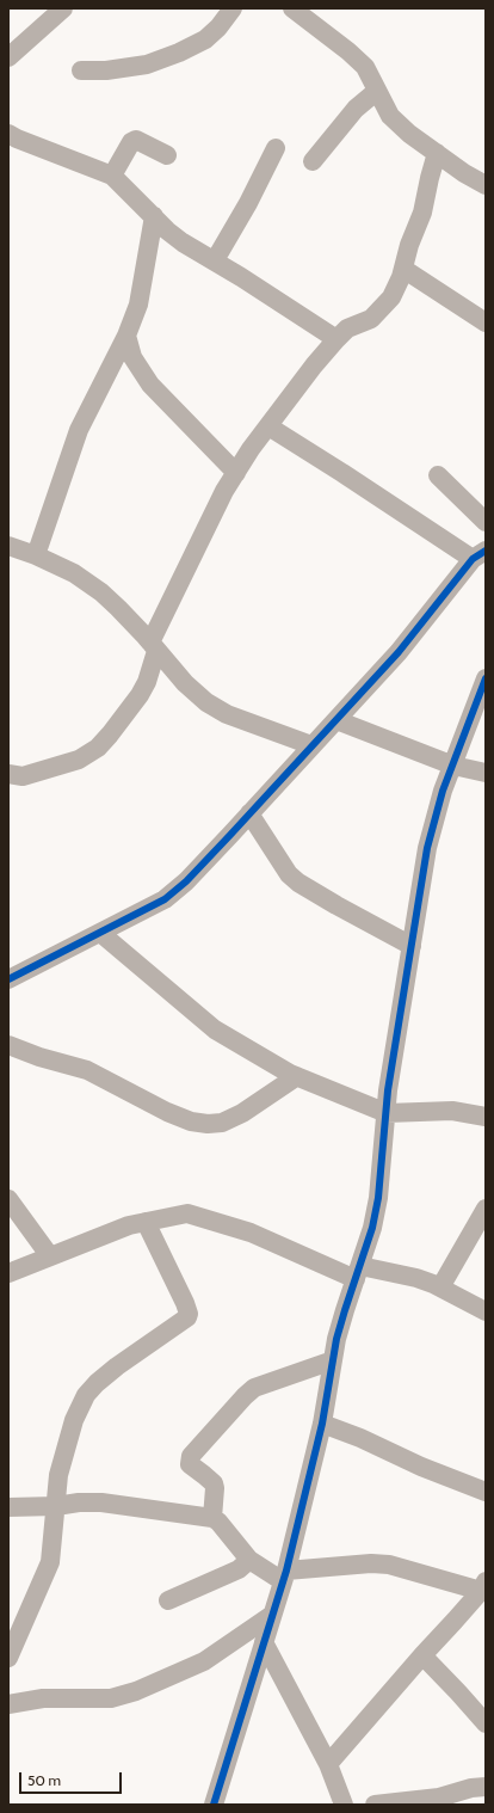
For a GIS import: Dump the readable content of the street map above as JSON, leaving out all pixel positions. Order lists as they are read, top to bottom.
{
  "scale_bar": "50 m"
}
